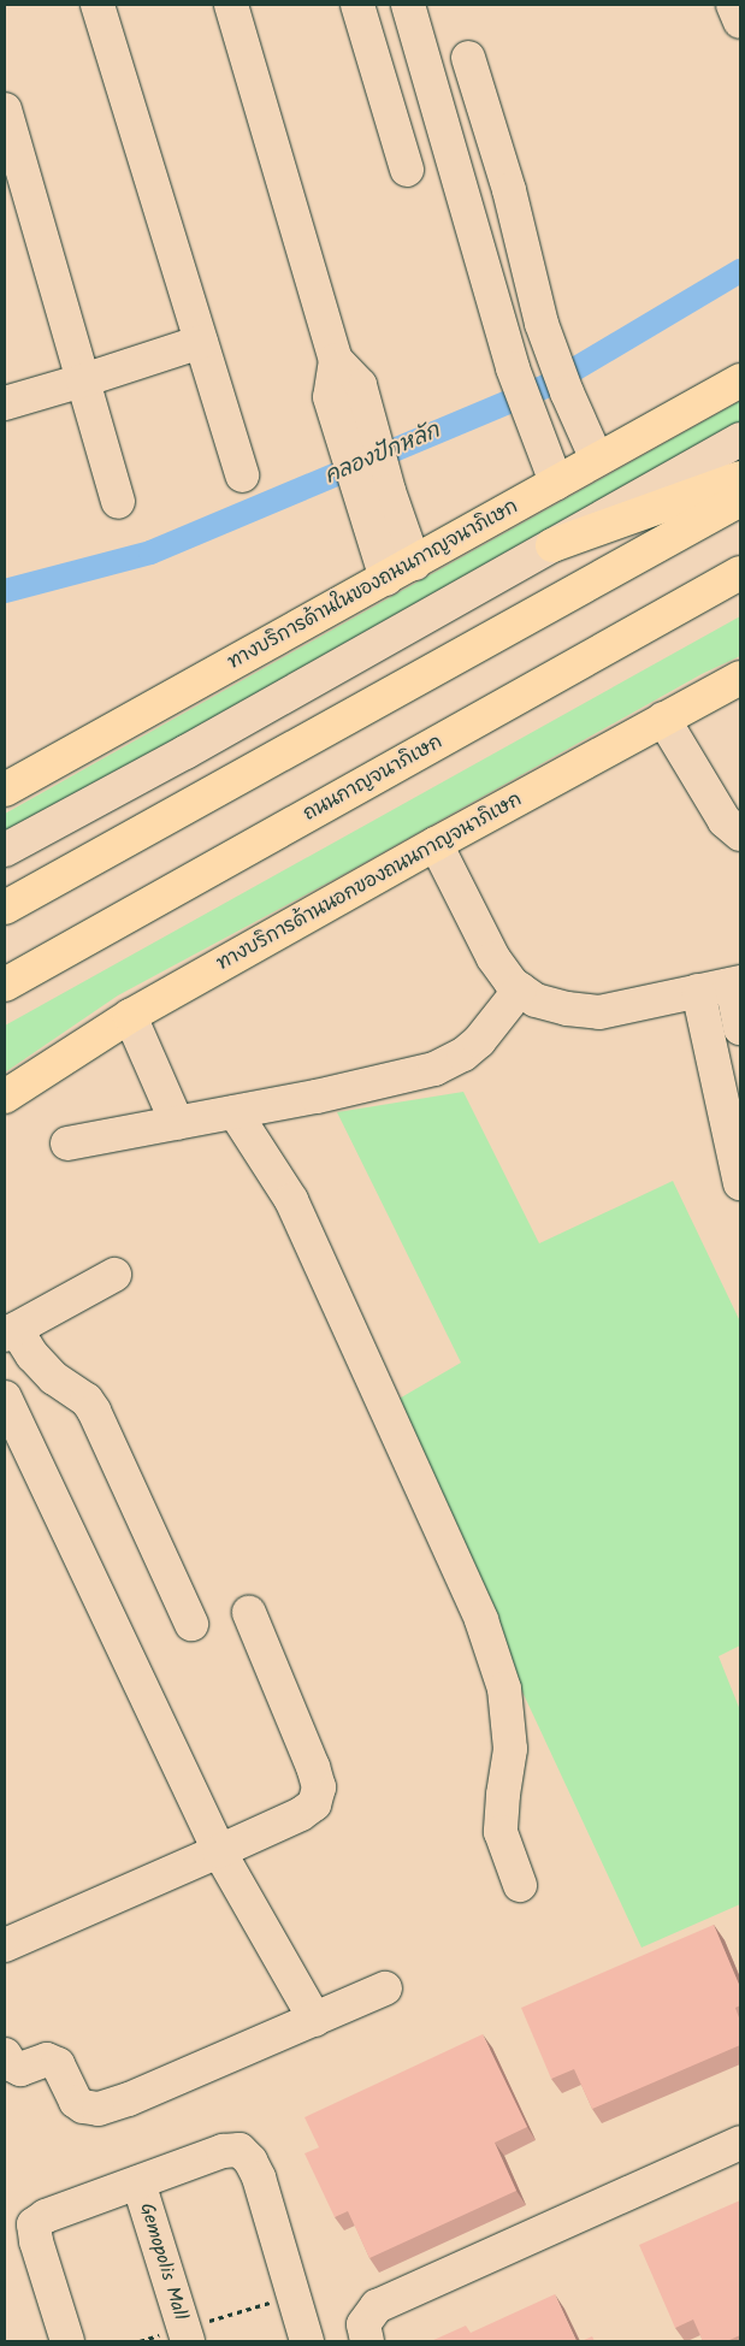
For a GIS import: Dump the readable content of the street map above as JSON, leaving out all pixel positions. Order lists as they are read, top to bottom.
{
  "streets": {
    "main road": ["ทางบริการด้านในของถนนกาญจนาภิเษก", "ถนนกาญจนาภิเษก", "ทางบริการด้านนอกของถนนกาญจนาภิเษก"],
    "street": ["Gemopolis Mall"]
  },
  "water": ["คลองปักหลัก"]
}
